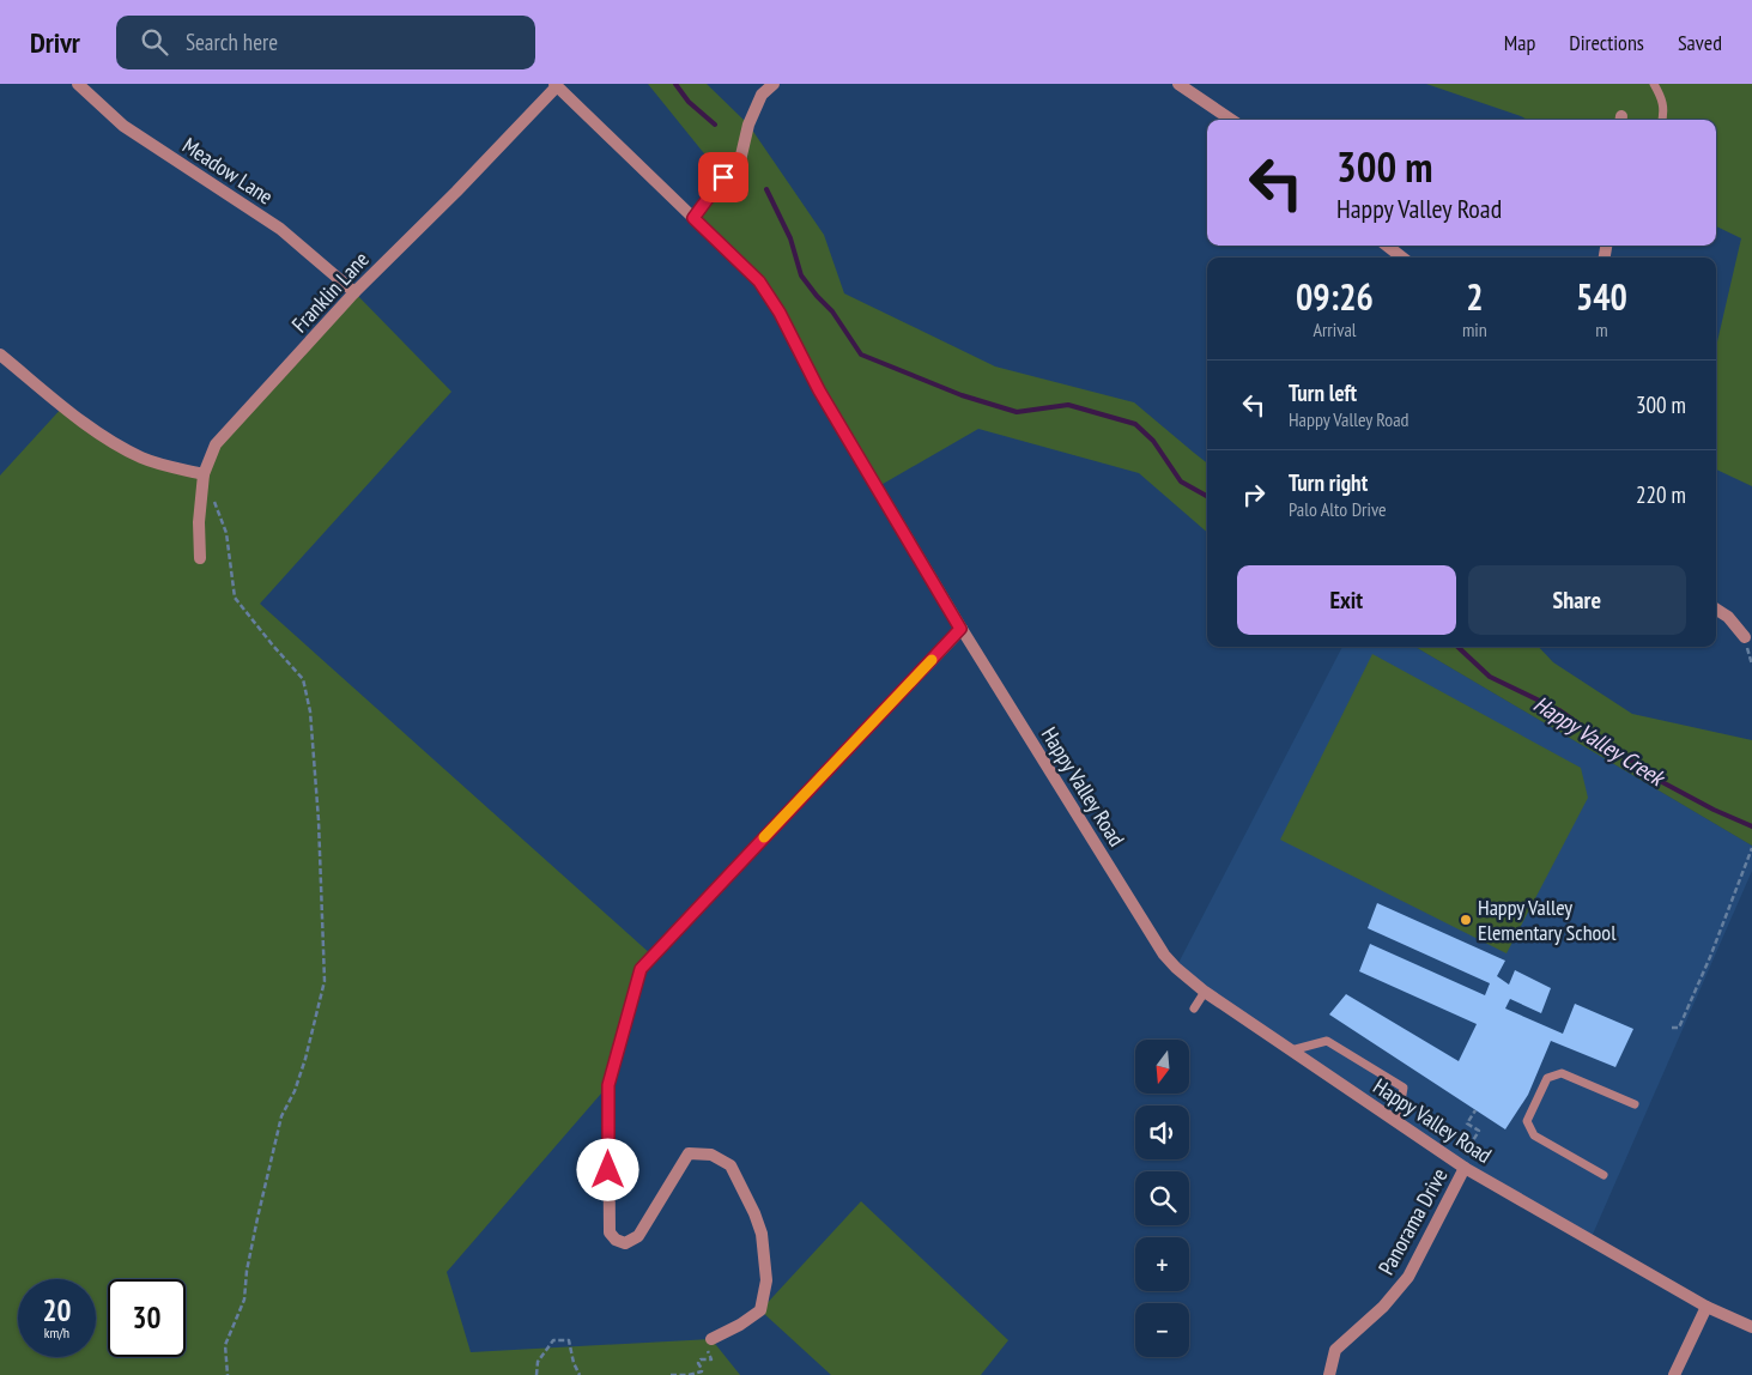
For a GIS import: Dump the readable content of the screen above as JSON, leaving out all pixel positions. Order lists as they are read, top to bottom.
{
  "streets": {
    "street": [
      "Meadow Lane",
      "Franklin Lane",
      "Happy Valley Road",
      "Panorama Drive"
    ]
  },
  "crossings": [
    ["Meadow Lane", "Franklin Lane"],
    ["Franklin Lane", "Happy Valley Road"],
    ["Happy Valley Road", "Panorama Drive"]
  ],
  "water": ["Happy Valley Creek"],
  "places": ["Happy Valley Elementary School"],
  "north": "bottom",
  "page": {
    "header": "Drivr",
    "search": "Search here",
    "nav": ["Map", "Directions", "Saved"],
    "turn": ["300 m", "Happy Valley Road"],
    "eta": [
      "09:26",
      "Arrival",
      "2",
      "min",
      "540",
      "m"
    ],
    "list": [
      {
        "name": "Turn left",
        "note": "Happy Valley Road",
        "value": "300 m"
      },
      {
        "name": "Turn right",
        "note": "Palo Alto Drive",
        "value": "220 m"
      }
    ],
    "buttons": ["Exit", "Share"],
    "map_buttons": ["+", "−"],
    "speed": "20 km/h",
    "limit": "30"
  }
}
